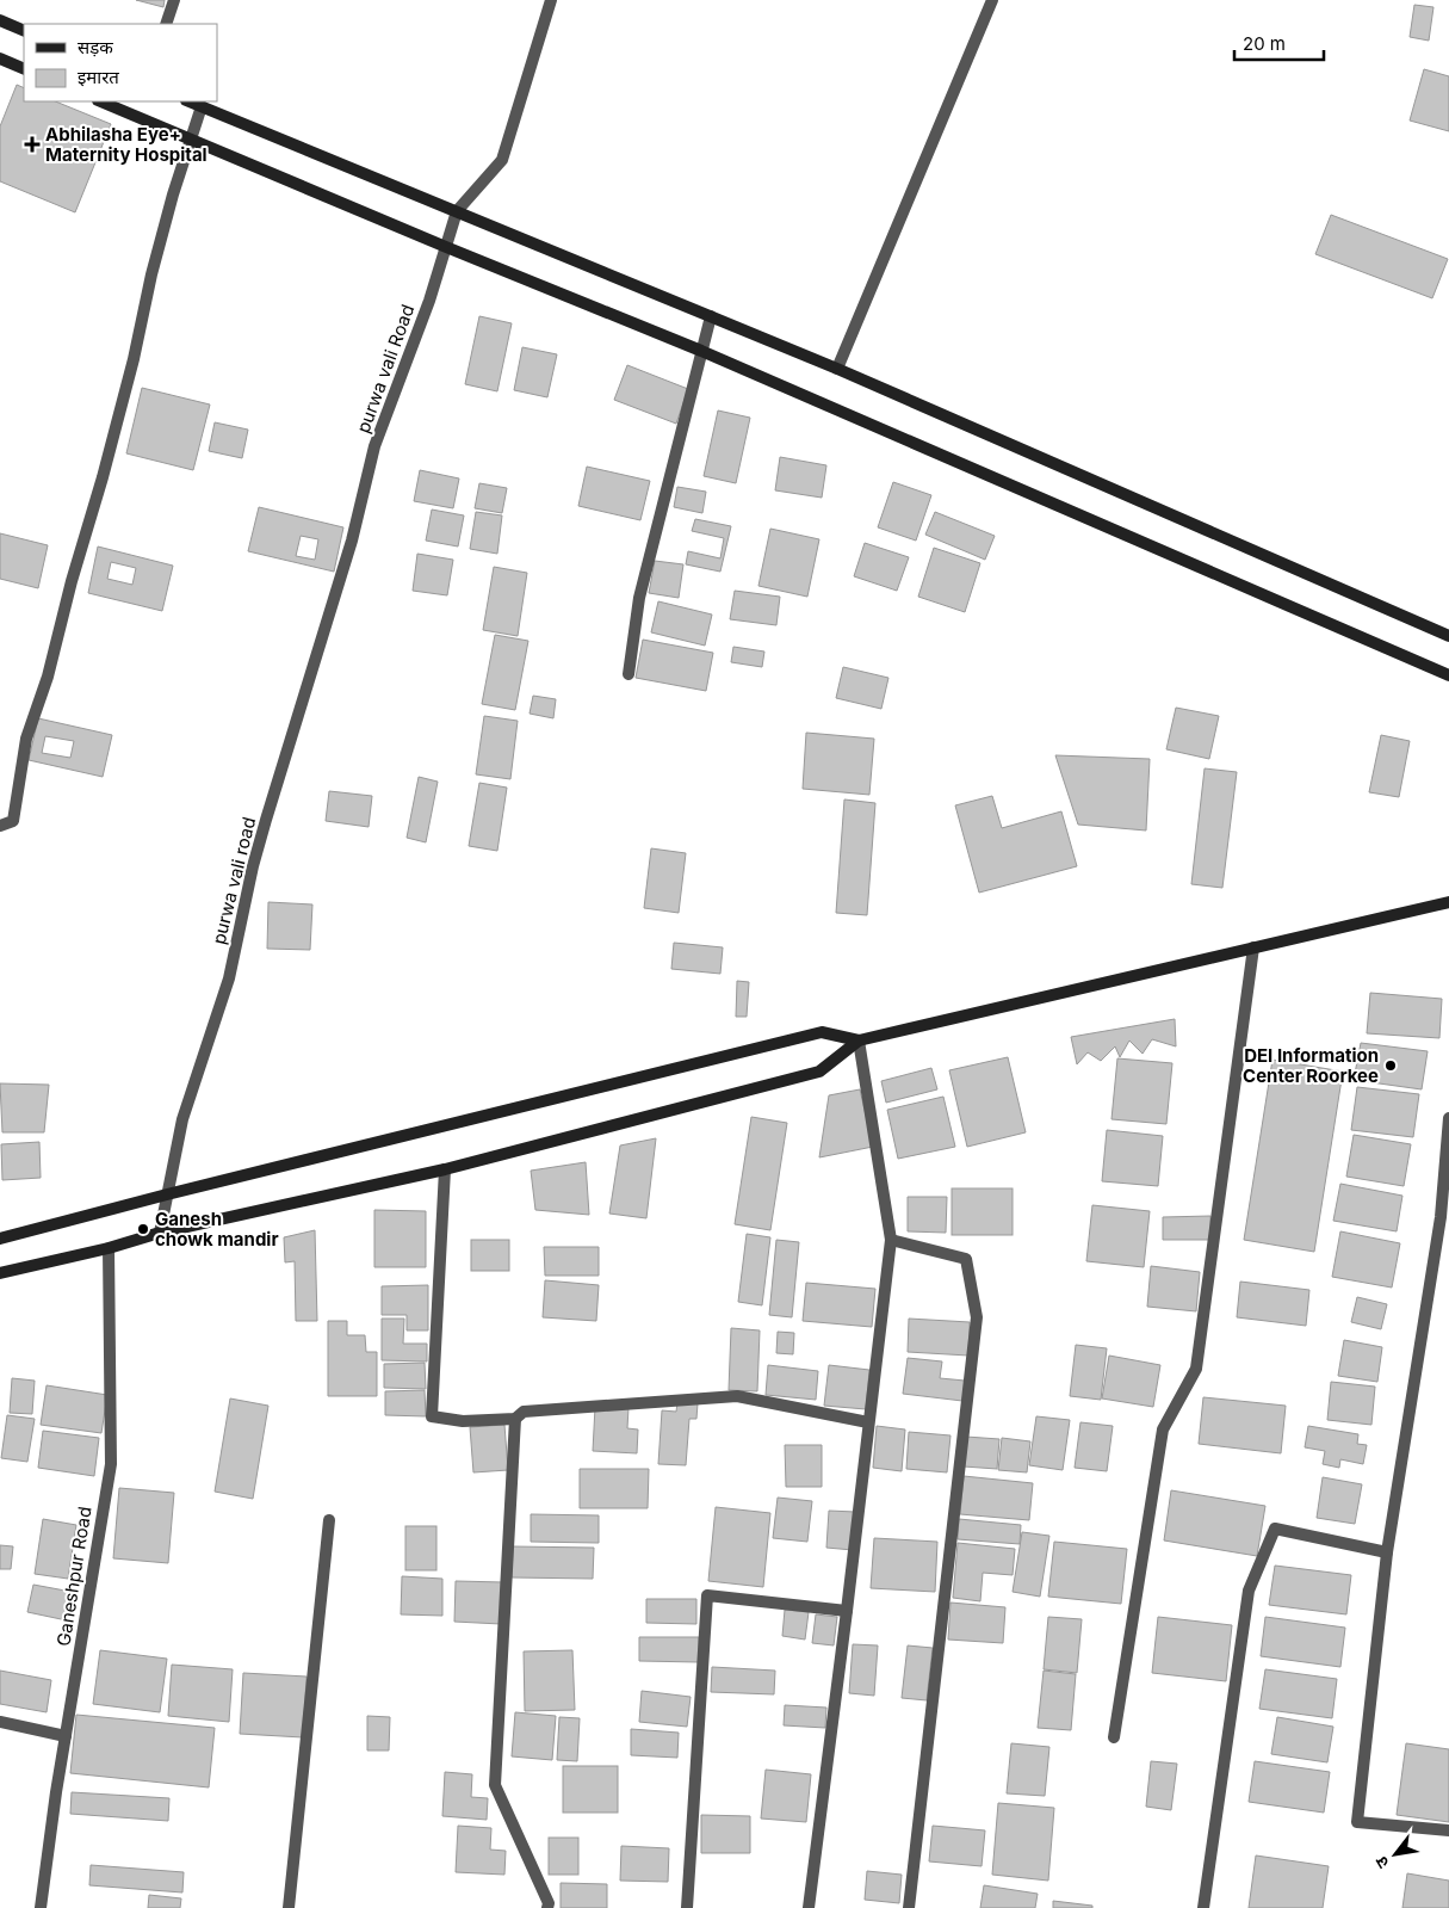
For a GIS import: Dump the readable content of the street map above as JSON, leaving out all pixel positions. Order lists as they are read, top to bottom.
{
  "streets": {
    "street": ["purwa vali Road", "purwa vali road", "Ganeshpur Road"]
  },
  "crossings": [
    ["purwa vali Road", "purwa vali road"]
  ],
  "places": {
    "health": ["Abhilasha Eye+ Maternity Hospital"],
    "other": ["DEI Information Center Roorkee", "Ganesh chowk mandir"]
  },
  "legend": ["सड़क", "इमारत"],
  "scale_bar": "20 m",
  "north": "bottom left"
}
